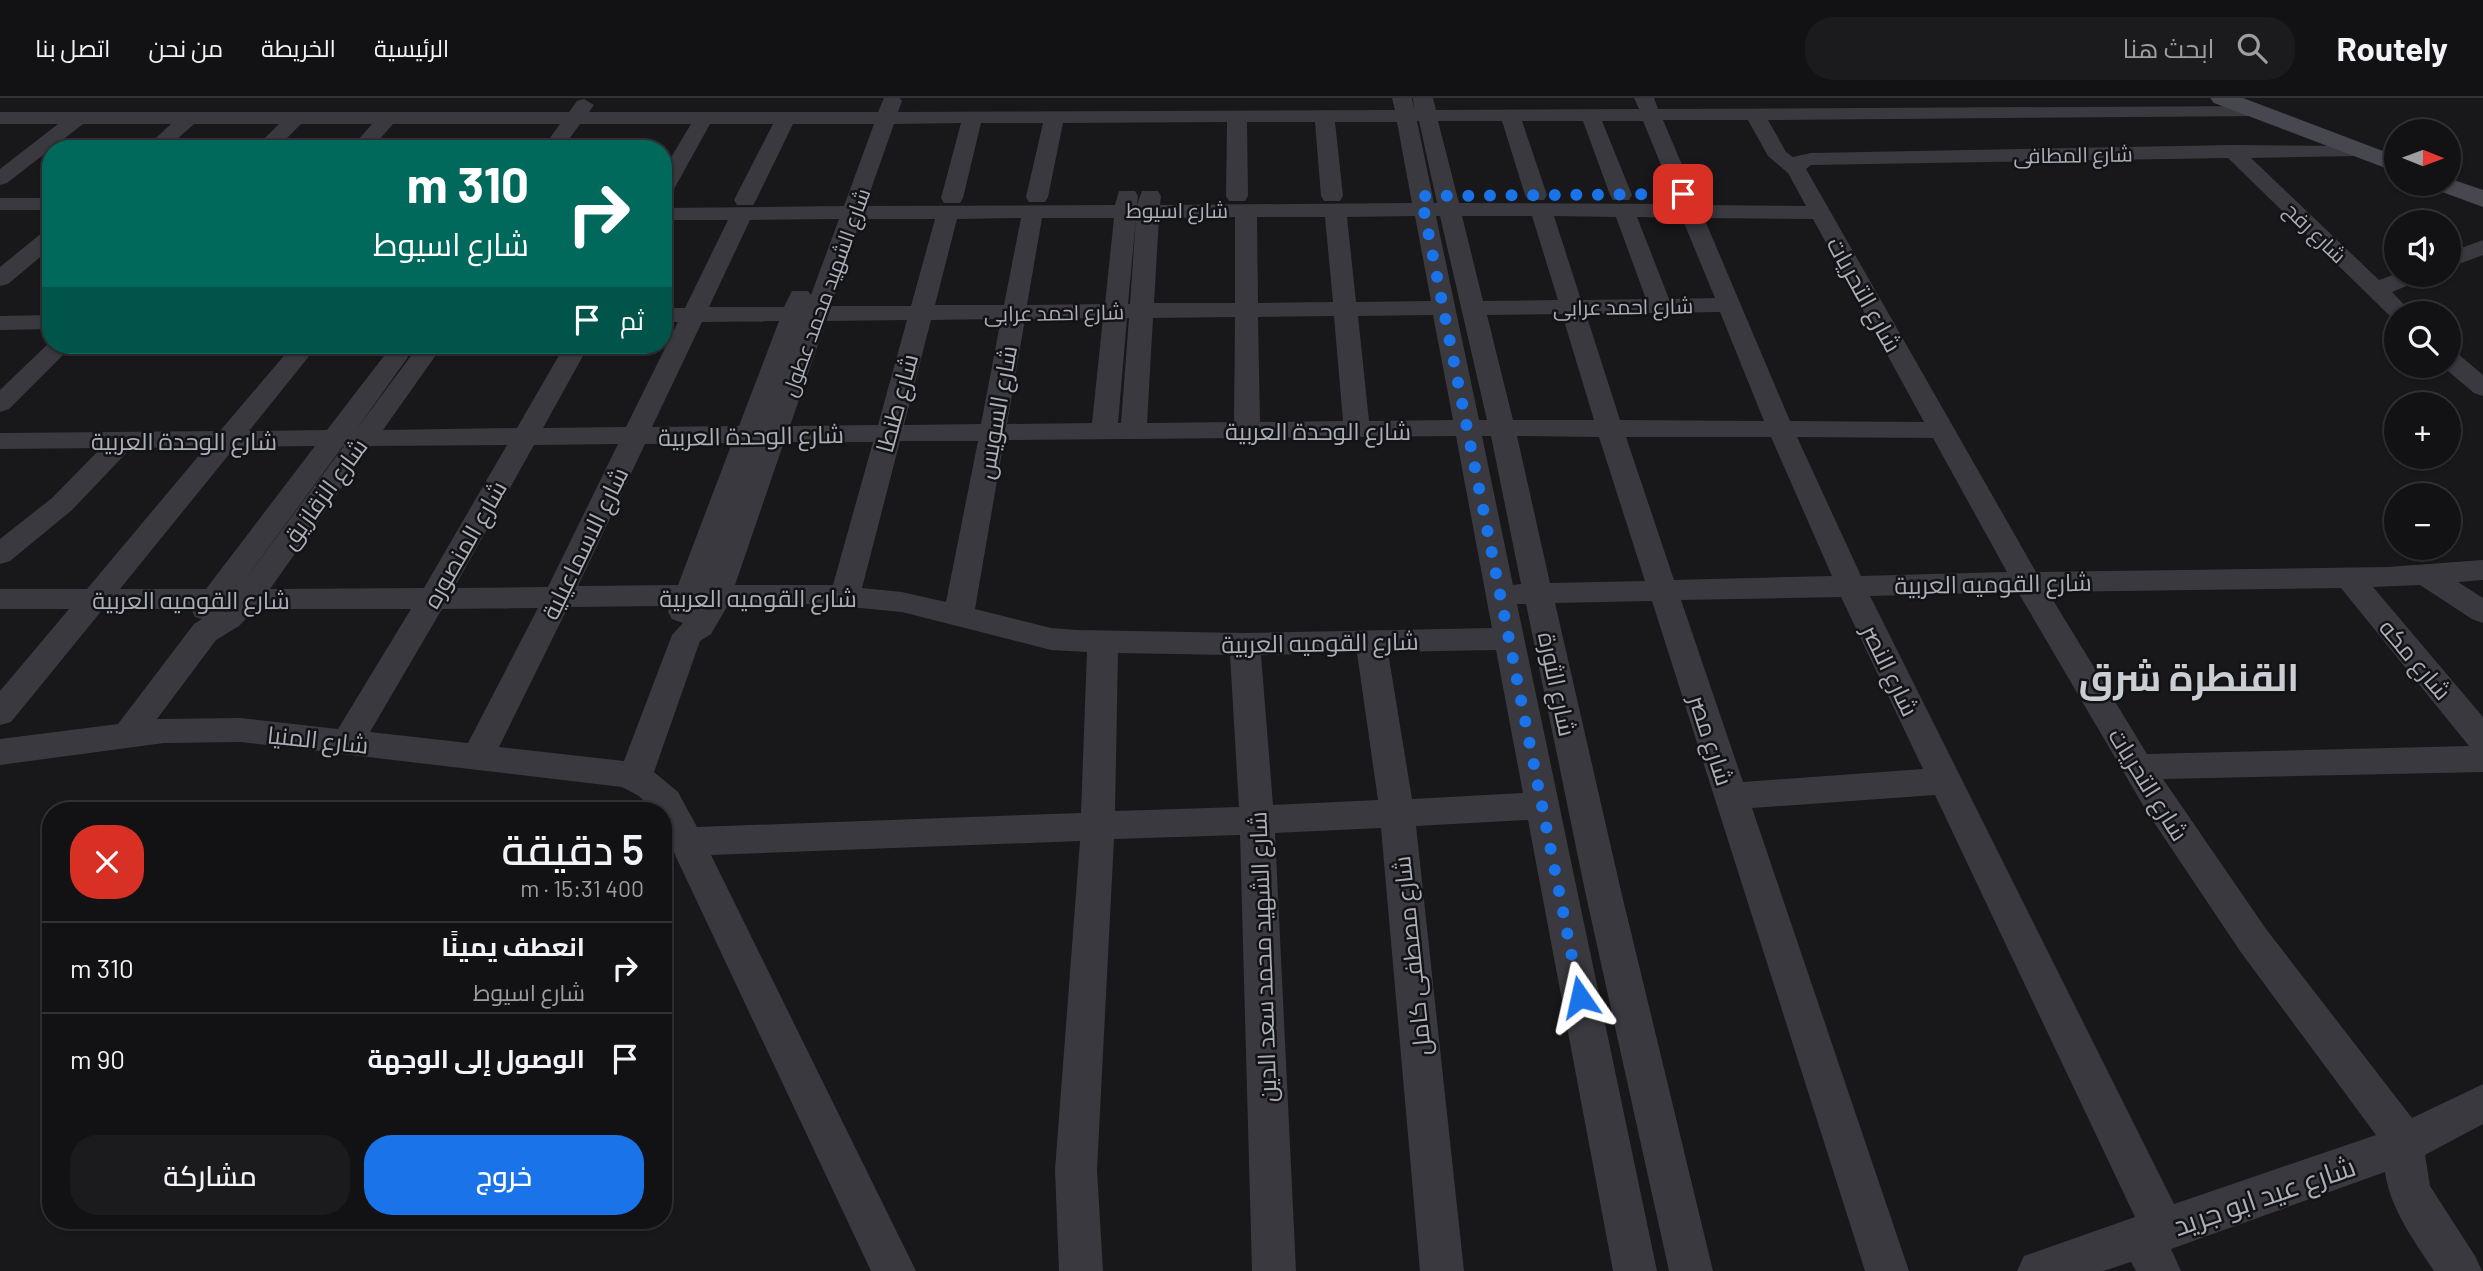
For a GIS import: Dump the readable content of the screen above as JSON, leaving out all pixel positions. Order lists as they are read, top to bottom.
{
  "streets": {
    "street": [
      "شارع المطافى",
      "شارع اسيوط",
      "شارع رفح",
      "شارع الشهيد محمد عطول",
      "شارع التحريات",
      "شارع احمد عرابى",
      "شارع طنطا",
      "شارع السويس",
      "شارع الوحدة العربية",
      "شارع الزقازيق",
      "شارع الاسماعيلية",
      "شارع المنصوره",
      "شارع القوميه العربية",
      "شارع مكه",
      "شارع النصر",
      "شارع الثورة",
      "شارع المنيا",
      "شارع مصر",
      "شارع مصطفى كامل",
      "شارع الشهيد محمد سعد الدين",
      "شارع عيد ابو جريد"
    ]
  },
  "crossings": [
    ["شارع المطافى", "شارع رفح"],
    ["شارع المطافى", "شارع التحريات"],
    ["شارع اسيوط", "شارع الشهيد محمد عطول"],
    ["شارع اسيوط", "شارع التحريات"],
    ["شارع اسيوط", "شارع طنطا"],
    ["شارع اسيوط", "شارع السويس"],
    ["شارع اسيوط", "شارع الاسماعيلية"],
    ["شارع اسيوط", "شارع النصر"],
    ["شارع اسيوط", "شارع الثورة"],
    ["شارع اسيوط", "شارع مصر"],
    ["شارع الشهيد محمد عطول", "شارع احمد عرابى"],
    ["شارع الشهيد محمد عطول", "شارع الوحدة العربية"],
    ["شارع الشهيد محمد عطول", "شارع القوميه العربية"],
    ["شارع الشهيد محمد عطول", "شارع المنيا"],
    ["شارع التحريات", "شارع الوحدة العربية"],
    ["شارع التحريات", "شارع القوميه العربية"],
    ["شارع التحريات", "شارع عيد ابو جريد"],
    ["شارع احمد عرابى", "شارع طنطا"],
    ["شارع احمد عرابى", "شارع السويس"],
    ["شارع احمد عرابى", "شارع الاسماعيلية"],
    ["شارع احمد عرابى", "شارع النصر"],
    ["شارع احمد عرابى", "شارع الثورة"],
    ["شارع احمد عرابى", "شارع مصر"],
    ["شارع طنطا", "شارع الوحدة العربية"],
    ["شارع طنطا", "شارع القوميه العربية"],
    ["شارع السويس", "شارع الوحدة العربية"],
    ["شارع السويس", "شارع القوميه العربية"],
    ["شارع الوحدة العربية", "شارع الزقازيق"],
    ["شارع الوحدة العربية", "شارع الاسماعيلية"],
    ["شارع الوحدة العربية", "شارع المنصوره"],
    ["شارع الوحدة العربية", "شارع النصر"],
    ["شارع الوحدة العربية", "شارع الثورة"],
    ["شارع الوحدة العربية", "شارع مصر"],
    ["شارع الزقازيق", "شارع القوميه العربية"],
    ["شارع الزقازيق", "شارع المنيا"],
    ["شارع الاسماعيلية", "شارع القوميه العربية"],
    ["شارع الاسماعيلية", "شارع المنيا"],
    ["شارع المنصوره", "شارع القوميه العربية"],
    ["شارع المنصوره", "شارع المنيا"],
    ["شارع القوميه العربية", "شارع مكه"],
    ["شارع القوميه العربية", "شارع النصر"],
    ["شارع القوميه العربية", "شارع الثورة"],
    ["شارع القوميه العربية", "شارع مصر"],
    ["شارع القوميه العربية", "شارع مصطفى كامل"],
    ["شارع القوميه العربية", "شارع الشهيد محمد سعد الدين"],
    ["شارع النصر", "شارع عيد ابو جريد"]
  ],
  "districts": ["القنطرة شرق"],
  "north": "right",
  "page": {
    "header": "Routely",
    "search": "ابحث هنا",
    "nav": [
      "الرئيسية",
      "الخريطة",
      "من نحن",
      "اتصل بنا"
    ],
    "map_buttons": ["+", "−"],
    "turn": ["310 m", "شارع اسيوط"],
    "then": "ثم",
    "heading": ["5 دقيقة", "400 m · 15:31"],
    "list": [
      {
        "name": "انعطف يمينًا",
        "note": "شارع اسيوط",
        "value": "310 m"
      },
      {
        "name": "الوصول إلى الوجهة",
        "value": "90 m"
      }
    ],
    "buttons": ["خروج", "مشاركة"]
  }
}
